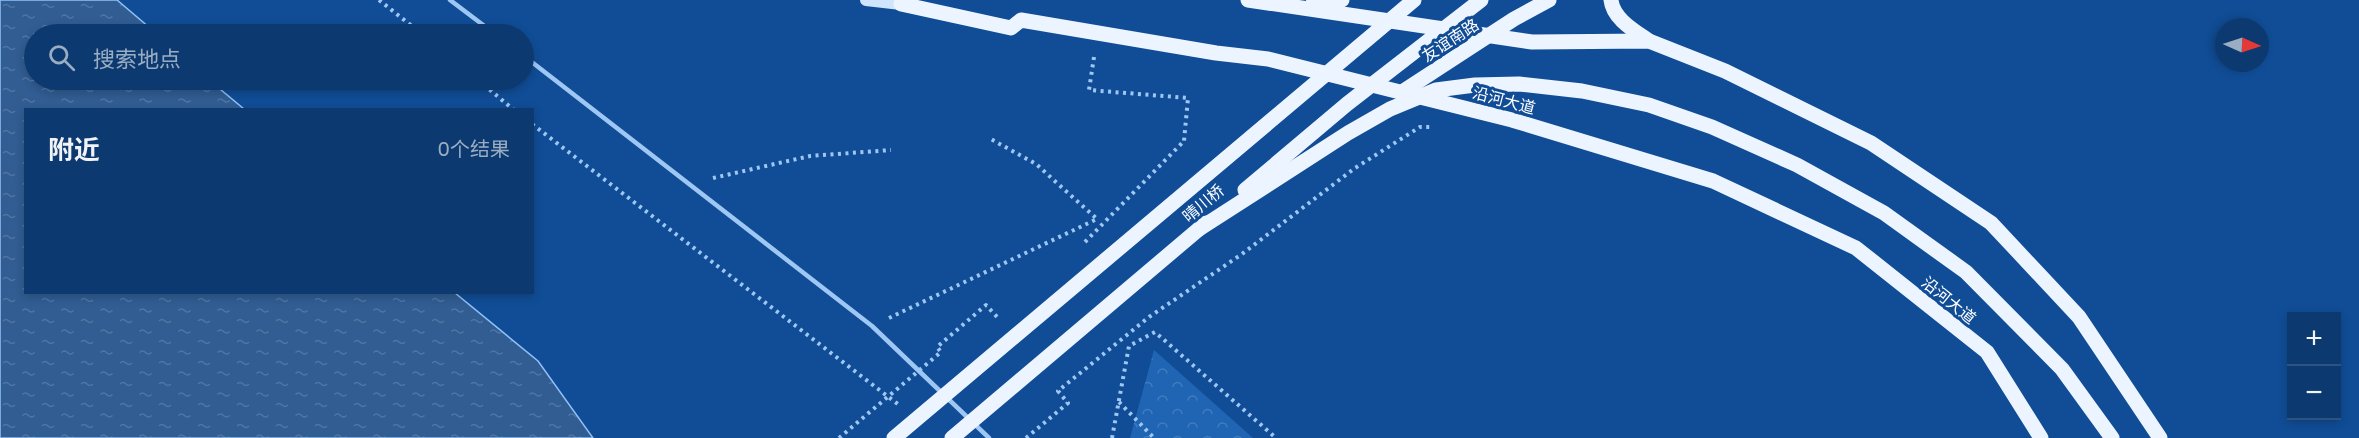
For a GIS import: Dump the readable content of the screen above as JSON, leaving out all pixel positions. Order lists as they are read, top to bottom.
{
  "streets": {
    "main road": ["友谊南路", "沿河大道", "晴川桥"]
  },
  "crossings": [
    ["友谊南路", "沿河大道"]
  ],
  "north": "right",
  "page": {
    "search": "搜索地点",
    "heading": ["附近", "0个结果"],
    "map_buttons": ["+", "−"]
  }
}
